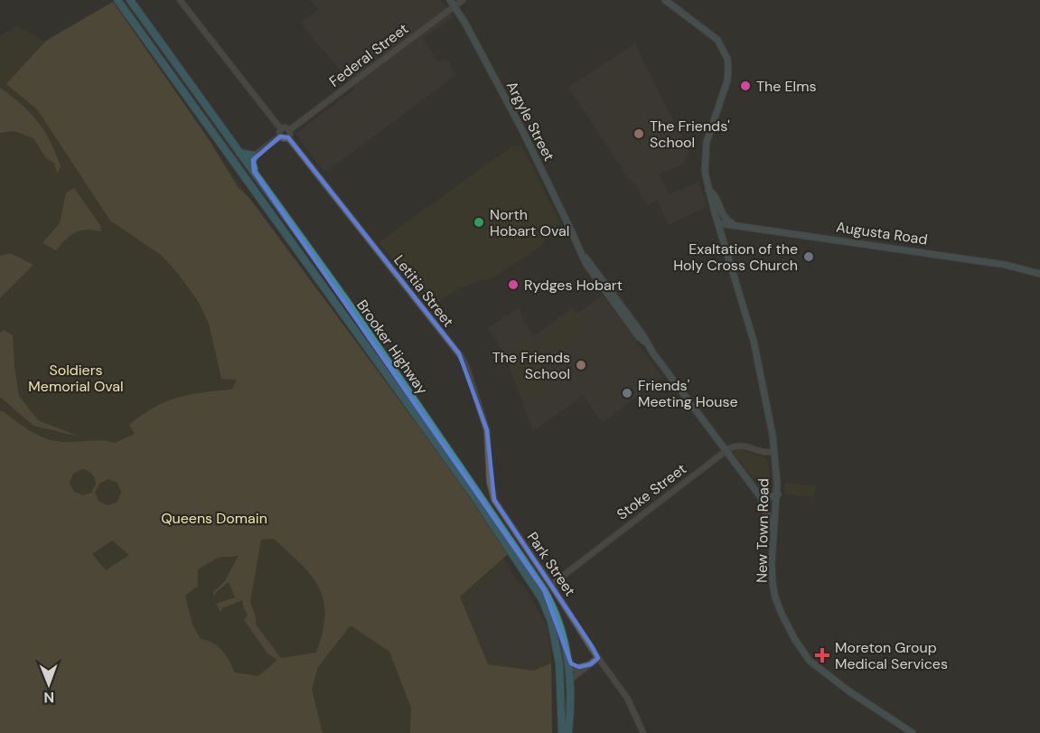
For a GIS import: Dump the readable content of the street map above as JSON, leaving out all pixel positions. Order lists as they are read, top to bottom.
{
  "streets": {
    "highway": ["Brooker Highway"],
    "main road": ["Argyle Street", "Augusta Road", "New Town Road"],
    "street": [
      "Federal Street",
      "Letitia Street",
      "Stoke Street",
      "Park Street"
    ]
  },
  "crossings": [
    ["Federal Street", "Argyle Street"],
    ["Federal Street", "Letitia Street"],
    ["Argyle Street", "Stoke Street"],
    ["Argyle Street", "New Town Road"],
    ["Augusta Road", "New Town Road"],
    ["Letitia Street", "Park Street"],
    ["Stoke Street", "Park Street"]
  ],
  "parks": ["Soldiers Memorial Oval", "Queens Domain"],
  "places": {
    "other": [
      "The Elms",
      "The Friends' School",
      "North Hobart Oval",
      "Exaltation of the Holy Cross Church",
      "Rydges Hobart",
      "The Friends School",
      "Friends' Meeting House"
    ],
    "health": ["Moreton Group Medical Services"]
  },
  "north": "bottom"
}
